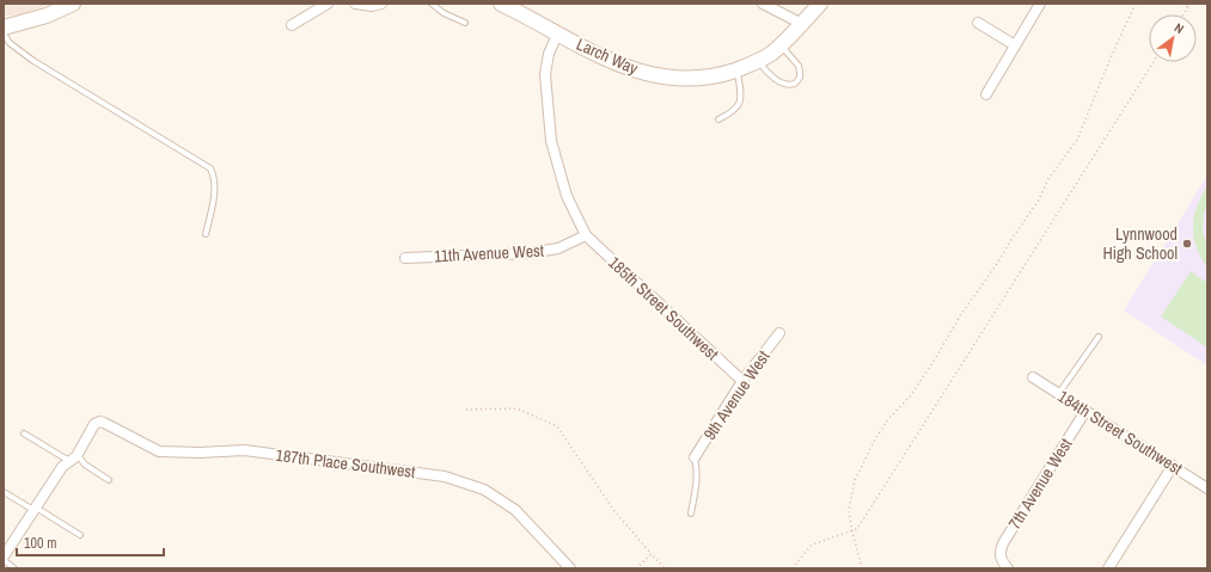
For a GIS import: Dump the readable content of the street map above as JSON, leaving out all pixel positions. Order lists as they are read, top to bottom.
{
  "streets": {
    "main road": ["Larch Way"],
    "street": [
      "11th Avenue West",
      "185th Street Southwest",
      "9th Avenue West",
      "184th Street Southwest",
      "187th Place Southwest",
      "7th Avenue West"
    ]
  },
  "crossings": [
    ["11th Avenue West", "185th Street Southwest"],
    ["185th Street Southwest", "9th Avenue West"],
    ["184th Street Southwest", "7th Avenue West"]
  ],
  "places": ["Lynnwood High School"],
  "scale_bar": "100 m",
  "north": "top right"
}
